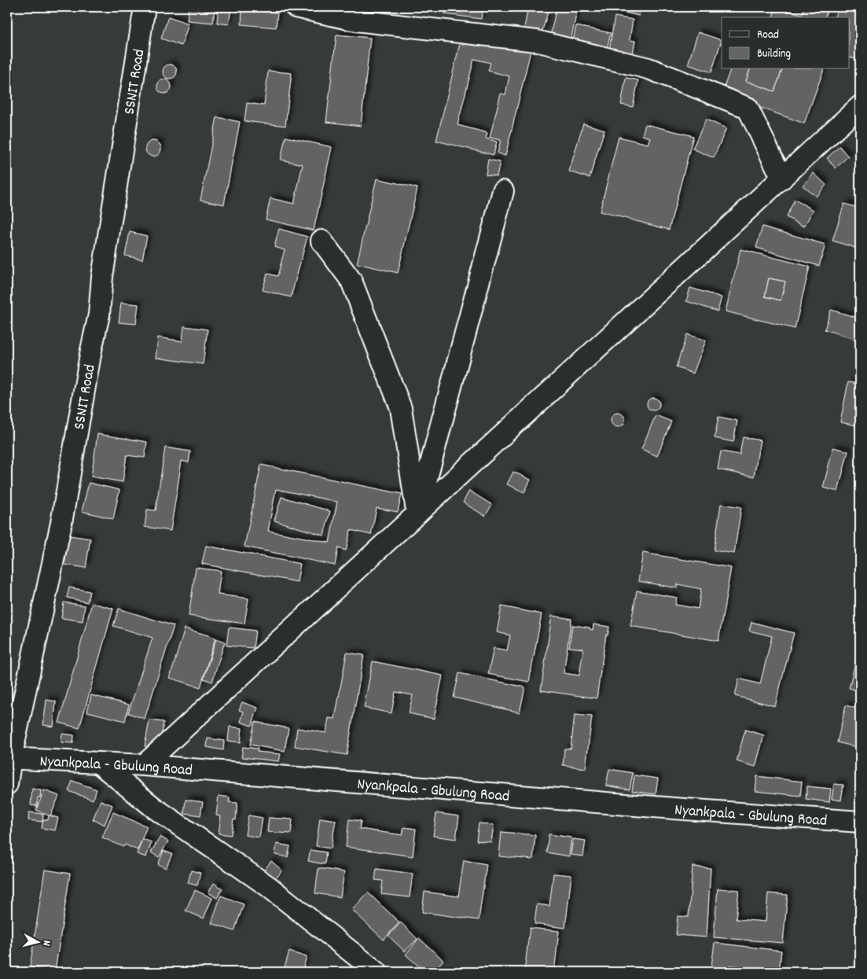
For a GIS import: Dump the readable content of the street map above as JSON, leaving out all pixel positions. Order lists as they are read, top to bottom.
{
  "streets": {
    "street": ["SSNIT Road", "Nyankpala - Gbulung Road"]
  },
  "crossings": [
    ["SSNIT Road", "Nyankpala - Gbulung Road"]
  ],
  "legend": ["Road", "Building"],
  "north": "right"
}
